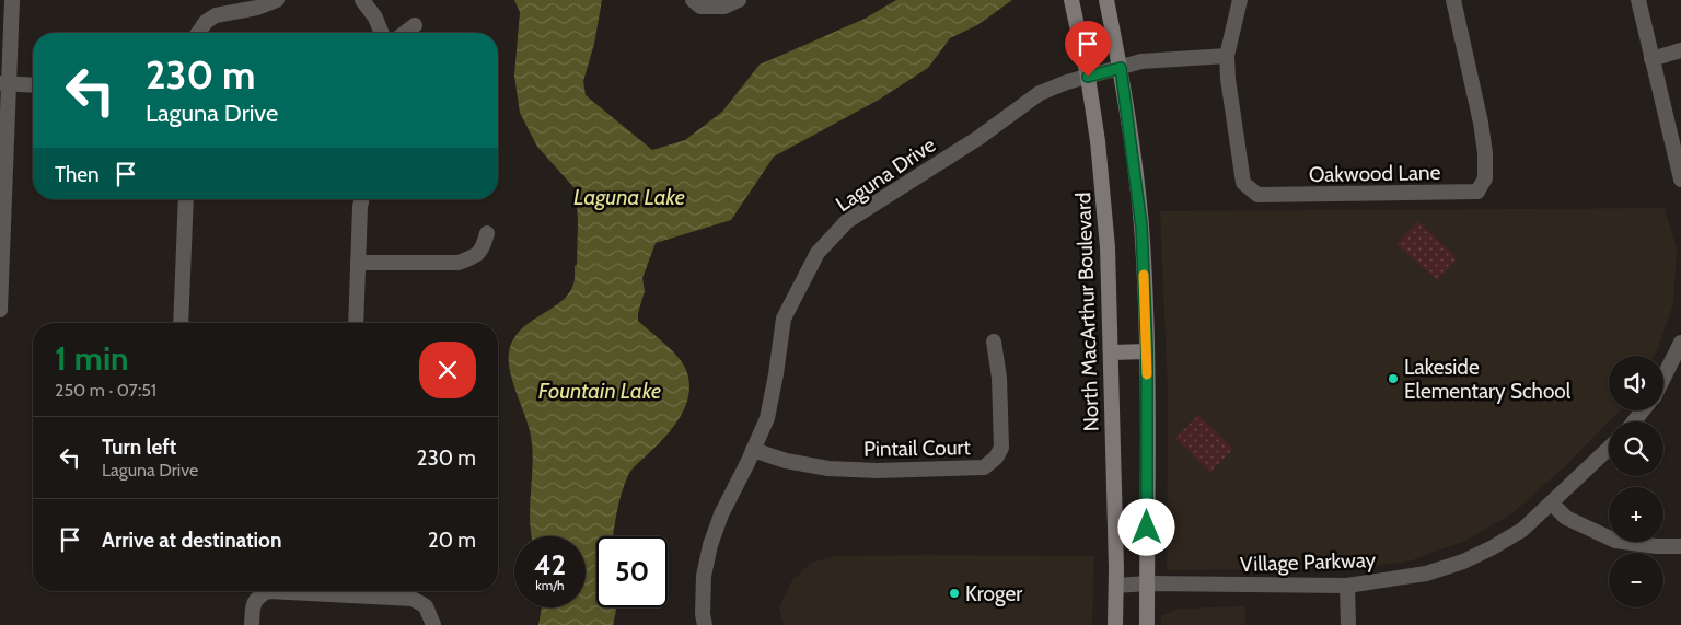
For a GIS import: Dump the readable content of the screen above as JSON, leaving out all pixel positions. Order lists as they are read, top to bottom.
{
  "streets": {
    "main road": ["North MacArthur Boulevard"],
    "street": [
      "Oakwood Lane",
      "Laguna Drive",
      "Pintail Court",
      "Village Parkway"
    ]
  },
  "crossings": [
    ["Oakwood Lane", "Laguna Drive"],
    ["Laguna Drive", "North MacArthur Boulevard"],
    ["Laguna Drive", "Pintail Court"],
    ["North MacArthur Boulevard", "Village Parkway"]
  ],
  "water": ["Laguna Lake", "Fountain Lake"],
  "places": ["Lakeside Elementary School", "Kroger"],
  "page": {
    "turn": ["230 m", "Laguna Drive"],
    "then": "Then",
    "heading": ["1 min", "250 m · 07:51"],
    "map_buttons": ["+", "−"],
    "list": [
      {
        "name": "Turn left",
        "note": "Laguna Drive",
        "value": "230 m"
      },
      {
        "name": "Arrive at destination",
        "value": "20 m"
      }
    ],
    "speed": "42 km/h",
    "limit": "50"
  }
}
